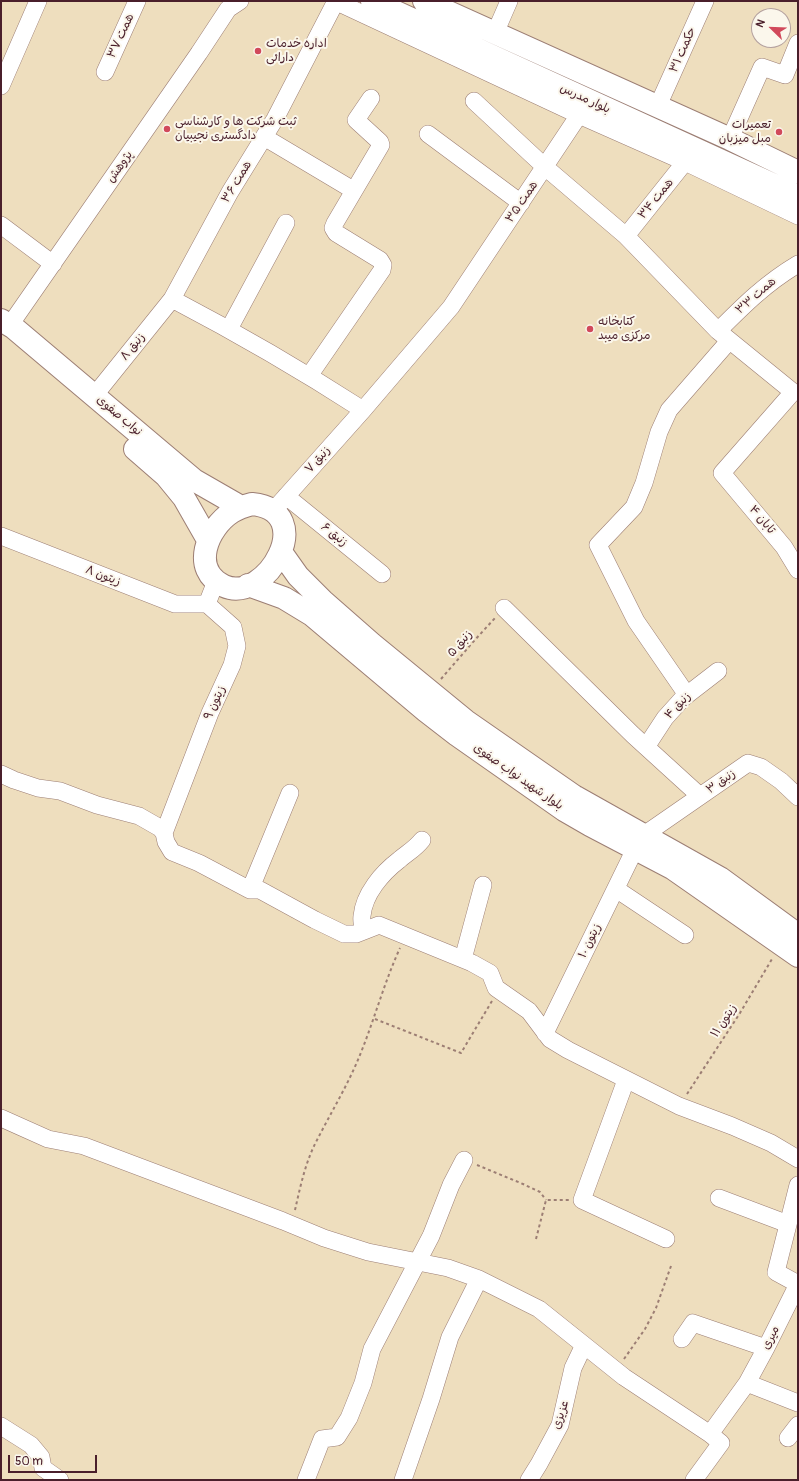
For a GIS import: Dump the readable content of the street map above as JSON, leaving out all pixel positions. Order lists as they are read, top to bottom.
{
  "streets": {
    "main road": ["بلوار مدرس", "نواب صفوی", "بلوار شهید نواب صفوی"],
    "street": [
      "همت ۳۷",
      "حکمت ۳۱",
      "پژوهش",
      "همت ۳۶",
      "همت ۳۴",
      "همت ۳۵",
      "همت ۳۳",
      "زنبق ۸",
      "زنبق ۷",
      "تابان ۴",
      "زنبق ۶",
      "زیتون ۸",
      "زیتون ۹",
      "زنبق ۴",
      "زنبق ۳",
      "زیتون ۱۰",
      "میری",
      "عزیزی"
    ],
    "path": ["زنبق ۵", "زیتون ۱۱"]
  },
  "crossings": [
    ["پژوهش", "نواب صفوی"],
    ["همت ۳۶", "زنبق ۸"],
    ["همت ۳۵", "زنبق ۷"],
    ["همت ۳۳", "تابان ۴"],
    ["همت ۳۳", "زنبق ۴"],
    ["زنبق ۸", "نواب صفوی"],
    ["نواب صفوی", "زنبق ۷"],
    ["نواب صفوی", "زنبق ۶"],
    ["نواب صفوی", "بلوار شهید نواب صفوی"],
    ["زنبق ۷", "زنبق ۶"],
    ["زنبق ۷", "بلوار شهید نواب صفوی"],
    ["زنبق ۶", "بلوار شهید نواب صفوی"],
    ["زیتون ۸", "زیتون ۹"],
    ["زنبق ۵", "بلوار شهید نواب صفوی"],
    ["بلوار شهید نواب صفوی", "زنبق ۳"],
    ["بلوار شهید نواب صفوی", "زیتون ۱۰"],
    ["بلوار شهید نواب صفوی", "زیتون ۱۱"],
    ["زنبق ۳", "زیتون ۱۰"]
  ],
  "places": [
    "اداره خدمات دارائی",
    "ثبت شرکت ها و کارشناسی دادگستری نجیبیان",
    "تعمیرات مبل میزبان",
    "کتابخانه مرکزی میبد"
  ],
  "scale_bar": "50 m",
  "north": "top left"
}
